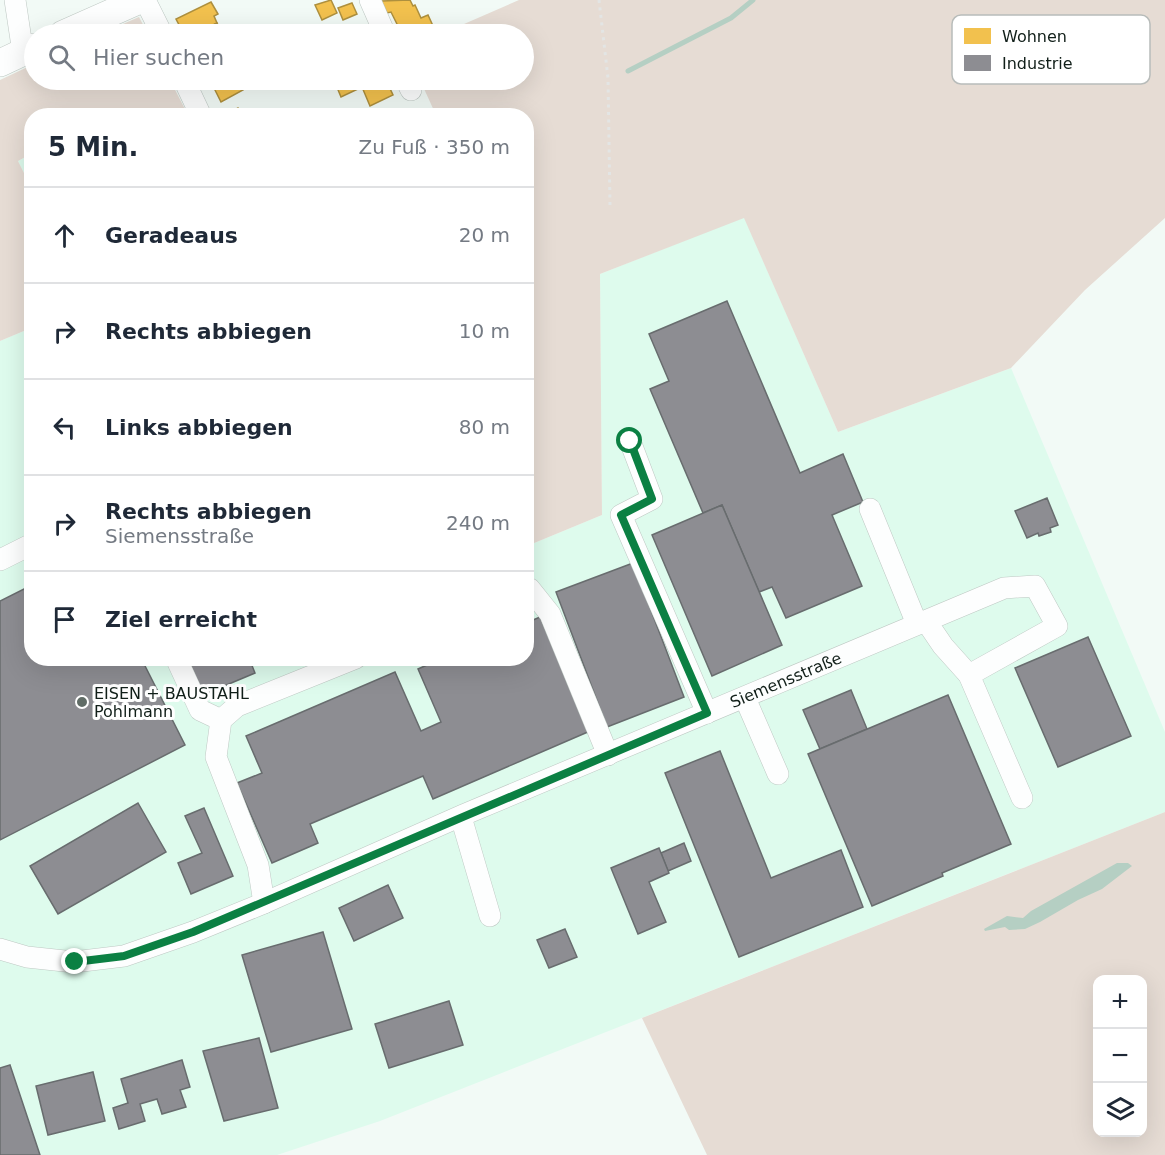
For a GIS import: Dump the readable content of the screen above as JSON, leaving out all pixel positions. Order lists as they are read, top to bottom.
{
  "streets": {
    "street": ["Siemensstraße"]
  },
  "places": ["EISEN + BAUSTAHL Pohlmann"],
  "legend": ["Wohnen", "Industrie"],
  "page": {
    "search": "Hier suchen",
    "heading": ["5 Min.", "Zu Fuß · 350 m"],
    "list": [
      ["Geradeaus", "20 m"],
      ["Rechts abbiegen", "10 m"],
      ["Links abbiegen", "80 m"],
      ["Rechts abbiegen", "Siemensstraße", "240 m"],
      "Ziel erreicht"
    ],
    "map_buttons": ["+", "−"]
  }
}
